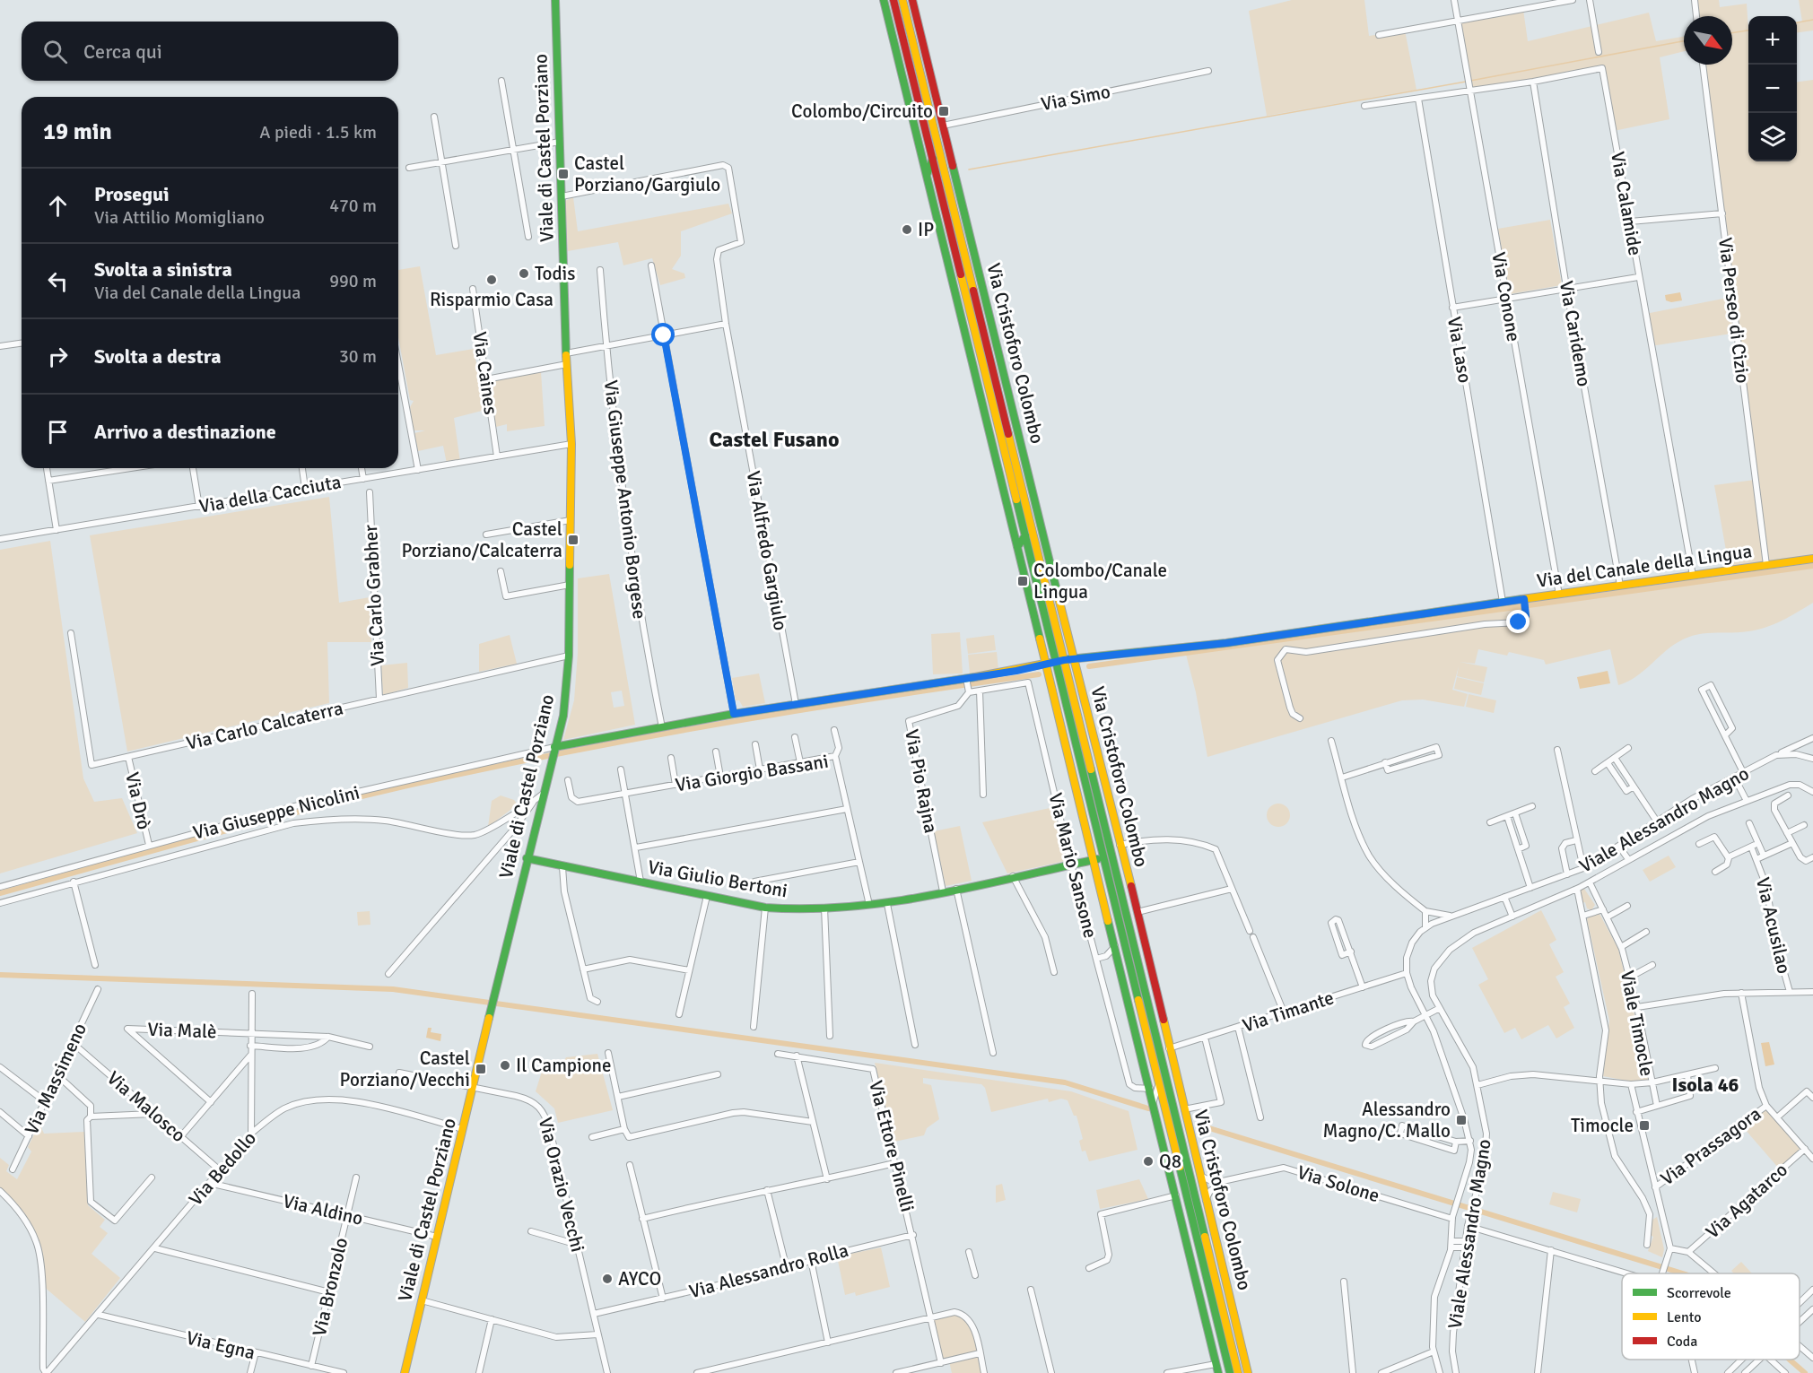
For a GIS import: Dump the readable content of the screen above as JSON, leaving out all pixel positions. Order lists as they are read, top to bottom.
{
  "streets": {
    "street": [
      "Via Simo",
      "Viale di Castel Porziano",
      "Via Calamide",
      "Via Conone",
      "Via Perseo di Cizio",
      "Via Caridemo",
      "Via Laso",
      "Via Cristoforo Colombo",
      "Via Caines",
      "Via della Cacciuta",
      "Via Giuseppe Antonio Borgese",
      "Via Alfredo Gargiulo",
      "Via del Canale della Lingua",
      "Via Carlo Grabher",
      "Via Carlo Calcaterra",
      "Via Giorgio Bassani",
      "Via Pio Rajna",
      "Via Drò",
      "Via Giuseppe Nicolini",
      "Viale Alessandro Magno",
      "Via Mario Sansone",
      "Via Giulio Bertoni",
      "Via Acusilao",
      "Via Timante",
      "Viale Timocle",
      "Via Malè",
      "Via Massimeno",
      "Via Malosco",
      "Via Ettore Pinelli",
      "Via Prassagora",
      "Via Bedollo",
      "Via Solone",
      "Via Orazio Vecchi",
      "Via Agatarco",
      "Via Aldino",
      "Via Alessandro Rolla",
      "Via Bronzolo",
      "Via Egna"
    ]
  },
  "crossings": [
    ["Via Simo", "Via Cristoforo Colombo"],
    ["Viale di Castel Porziano", "Via della Cacciuta"],
    ["Viale di Castel Porziano", "Via Alfredo Gargiulo"],
    ["Viale di Castel Porziano", "Via del Canale della Lingua"],
    ["Viale di Castel Porziano", "Via Carlo Calcaterra"],
    ["Viale di Castel Porziano", "Via Giuseppe Nicolini"],
    ["Viale di Castel Porziano", "Via Giulio Bertoni"],
    ["Viale di Castel Porziano", "Via Bedollo"],
    ["Viale di Castel Porziano", "Via Orazio Vecchi"],
    ["Viale di Castel Porziano", "Via Aldino"],
    ["Via Calamide", "Via Conone"],
    ["Via Calamide", "Via Caridemo"],
    ["Via Calamide", "Via Laso"],
    ["Via Calamide", "Via del Canale della Lingua"],
    ["Via Conone", "Via del Canale della Lingua"],
    ["Via Perseo di Cizio", "Via del Canale della Lingua"],
    ["Via Caridemo", "Via del Canale della Lingua"],
    ["Via Laso", "Via del Canale della Lingua"],
    ["Via Cristoforo Colombo", "Via del Canale della Lingua"],
    ["Via Cristoforo Colombo", "Via Giulio Bertoni"],
    ["Via Cristoforo Colombo", "Via Timante"],
    ["Via Caines", "Via della Cacciuta"],
    ["Via Giuseppe Antonio Borgese", "Via del Canale della Lingua"],
    ["Via Alfredo Gargiulo", "Via del Canale della Lingua"],
    ["Via del Canale della Lingua", "Via Giuseppe Nicolini"],
    ["Via Carlo Grabher", "Via Carlo Calcaterra"],
    ["Via Carlo Calcaterra", "Via Drò"],
    ["Via Giorgio Bassani", "Via Giulio Bertoni"],
    ["Via Pio Rajna", "Via Mario Sansone"],
    ["Via Pio Rajna", "Via Giulio Bertoni"],
    ["Via Drò", "Via Giuseppe Nicolini"],
    ["Viale Alessandro Magno", "Via Timante"],
    ["Viale Alessandro Magno", "Viale Timocle"],
    ["Viale Alessandro Magno", "Via Solone"],
    ["Via Mario Sansone", "Via Giulio Bertoni"],
    ["Viale Timocle", "Via Prassagora"],
    ["Via Massimeno", "Via Malosco"],
    ["Via Malosco", "Via Bedollo"],
    ["Via Ettore Pinelli", "Via Alessandro Rolla"],
    ["Via Bedollo", "Via Aldino"],
    ["Via Bedollo", "Via Egna"],
    ["Via Orazio Vecchi", "Via Alessandro Rolla"],
    ["Via Aldino", "Via Bronzolo"],
    ["Via Bronzolo", "Via Egna"]
  ],
  "districts": ["Castel Fusano", "Isola 46"],
  "places": {
    "transit": [
      "Colombo/Circuito",
      "Castel Porziano/Gargiulo",
      "Castel Porziano/Calcaterra",
      "Colombo/Canale Lingua",
      "Castel Porziano/Vecchi",
      "Alessandro Magno/C. Mallo",
      "Timocle"
    ],
    "other": [
      "IP",
      "Todis",
      "Risparmio Casa",
      "Il Campione",
      "Q8",
      "AYCO"
    ]
  },
  "legend": ["Scorrevole", "Lento", "Coda"],
  "north": "bottom right",
  "page": {
    "map_buttons": ["+", "−"],
    "search": "Cerca qui",
    "heading": ["19 min", "A piedi · 1.5 km"],
    "list": [
      ["Prosegui", "Via Attilio Momigliano", "470 m"],
      ["Svolta a sinistra", "Via del Canale della Lingua", "990 m"],
      ["Svolta a destra", "30 m"],
      "Arrivo a destinazione"
    ]
  }
}
